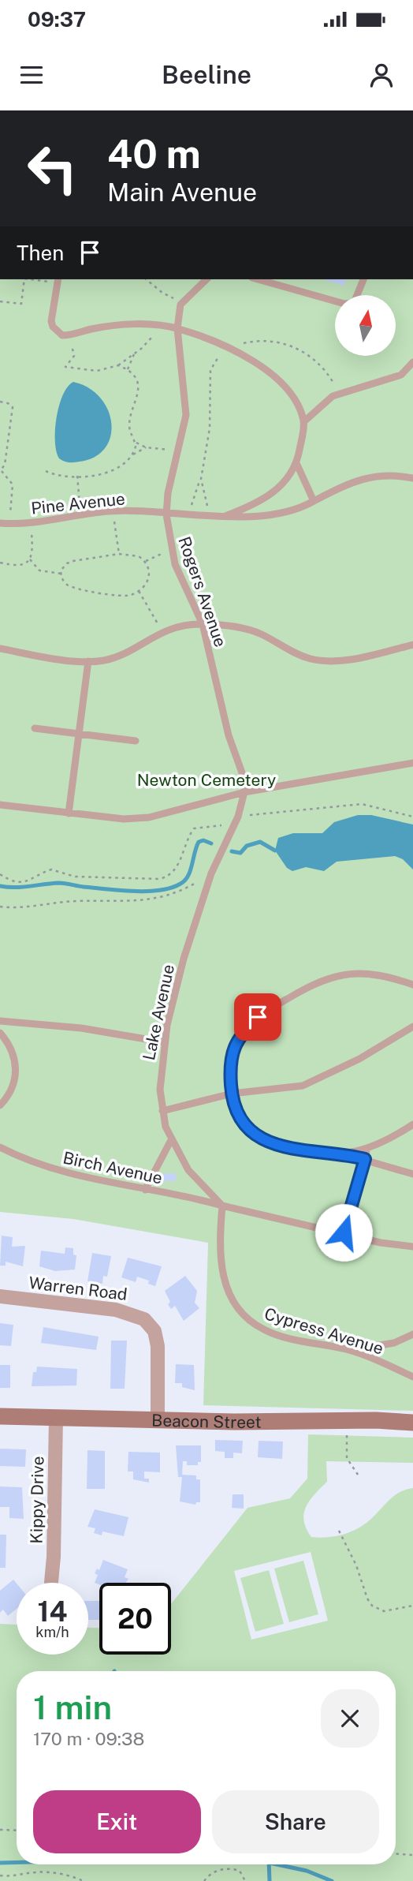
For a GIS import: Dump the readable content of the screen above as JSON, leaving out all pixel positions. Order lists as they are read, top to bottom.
{
  "streets": {
    "main road": ["Beacon Street"],
    "street": ["Warren Road", "Kippy Drive"],
    "lane": [
      "Pine Avenue",
      "Rogers Avenue",
      "Lake Avenue",
      "Birch Avenue",
      "Cypress Avenue"
    ]
  },
  "crossings": [
    ["Pine Avenue", "Rogers Avenue"],
    ["Rogers Avenue", "Lake Avenue"],
    ["Lake Avenue", "Birch Avenue"],
    ["Lake Avenue", "Cypress Avenue"],
    ["Birch Avenue", "Cypress Avenue"],
    ["Warren Road", "Beacon Street"],
    ["Beacon Street", "Kippy Drive"]
  ],
  "parks": ["Newton Cemetery"],
  "north": "top",
  "page": {
    "status": "09:37",
    "header": "Beeline",
    "turn": ["40 m", "Main Avenue"],
    "then": "Then",
    "speed": "14 km/h",
    "limit": "20",
    "heading": ["1 min", "170 m · 09:38"],
    "buttons": ["Exit", "Share"]
  }
}
